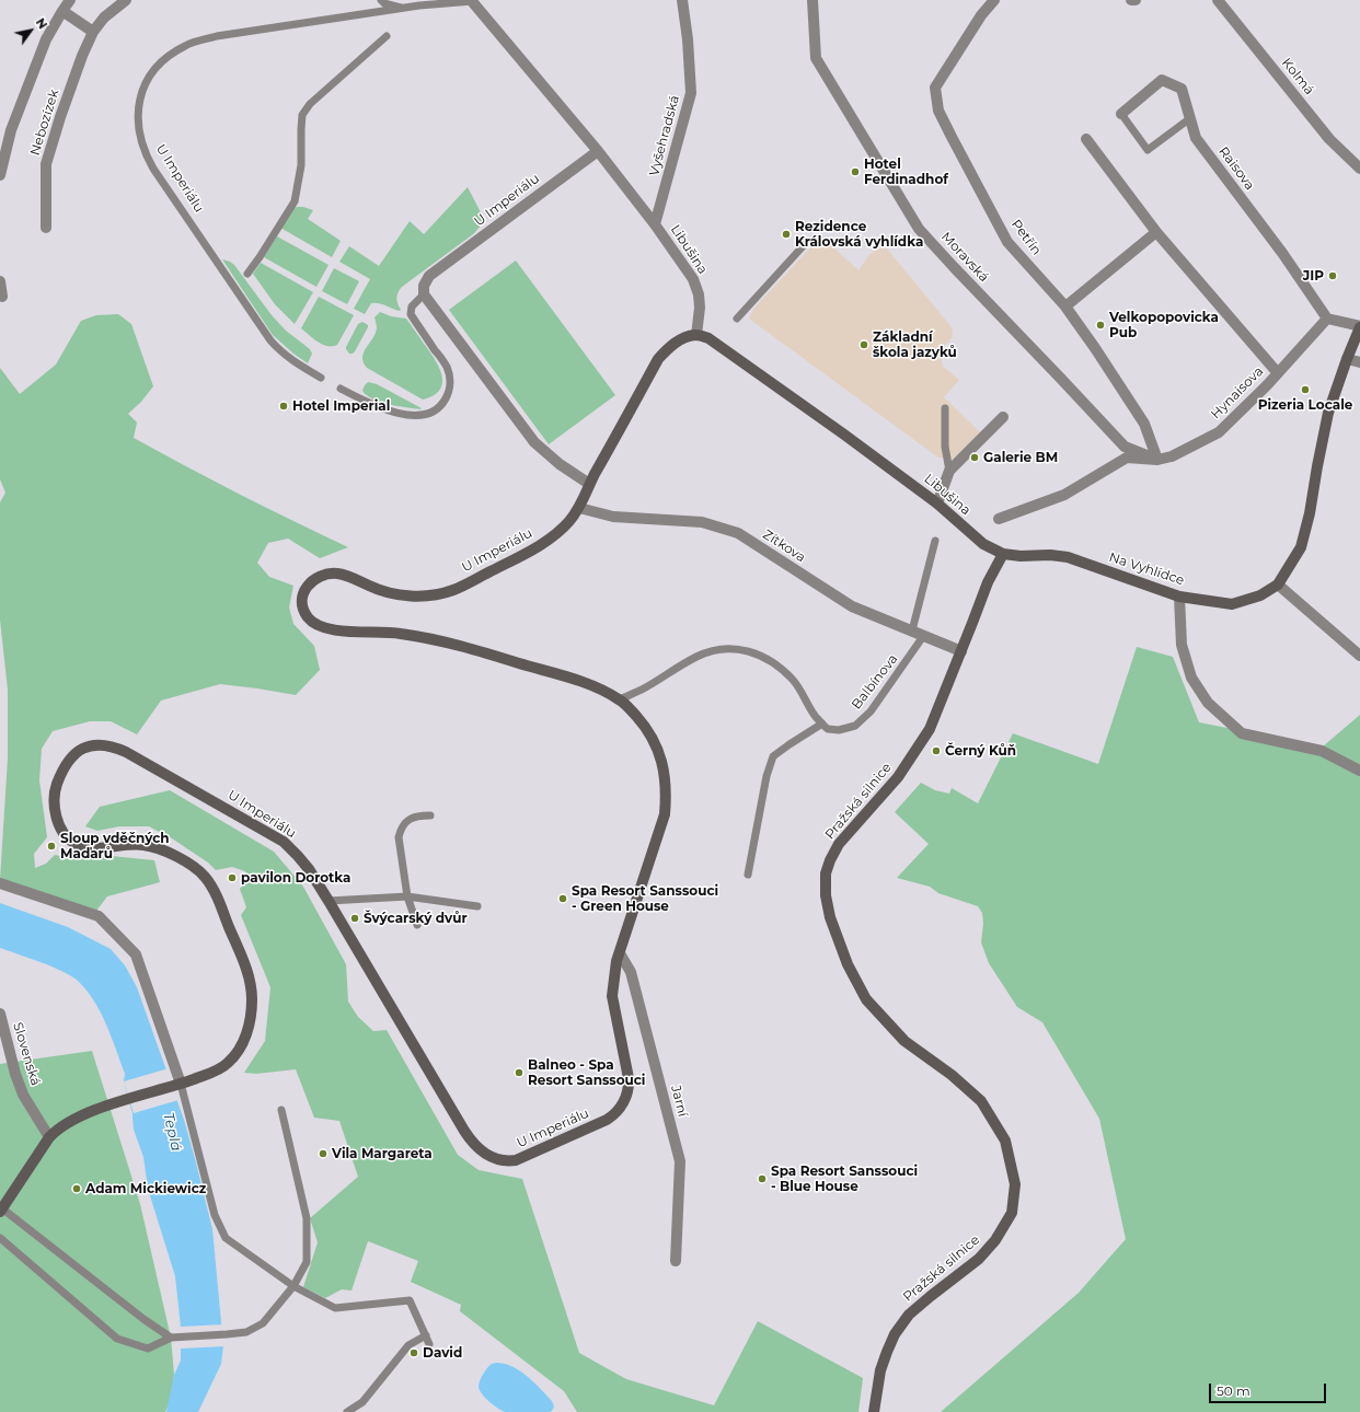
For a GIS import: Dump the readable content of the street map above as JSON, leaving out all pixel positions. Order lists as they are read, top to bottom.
{
  "streets": {
    "street": [
      "Kolmá",
      "Nebozízek",
      "Vyšehradská",
      "Raisova",
      "U Imperiálu",
      "Petřín",
      "Libušina",
      "Moravská",
      "Hynaisova",
      "Zítkova",
      "Na Vyhlídce",
      "Pražská silnice",
      "Slovenská",
      "Jarní"
    ],
    "lane": ["Balbínova"]
  },
  "crossings": [
    ["Vyšehradská", "Libušina"],
    ["Raisova", "Hynaisova"],
    ["U Imperiálu", "Libušina"],
    ["U Imperiálu", "Zítkova"],
    ["U Imperiálu", "Slovenská"],
    ["U Imperiálu", "Jarní"],
    ["Petřín", "Moravská"],
    ["Petřín", "Hynaisova"],
    ["Libušina", "Na Vyhlídce"],
    ["Libušina", "Pražská silnice"],
    ["Moravská", "Hynaisova"],
    ["Zítkova", "Balbínova"],
    ["Zítkova", "Pražská silnice"],
    ["Na Vyhlídce", "Pražská silnice"]
  ],
  "water": ["Teplá"],
  "places": [
    "Hotel Ferdinadhof",
    "Rezidence Královská vyhlídka",
    "JIP",
    "Velkopopovicka Pub",
    "Základní škola jazyků",
    "Pizeria Locale",
    "Hotel Imperial",
    "Galerie BM",
    "Černý Kůň",
    "Sloup vděčných Maďarů",
    "pavilon Dorotka",
    "Spa Resort Sanssouci - Green House",
    "Švýcarský dvůr",
    "Balneo - Spa Resort Sanssouci",
    "Vila Margareta",
    "Spa Resort Sanssouci - Blue House",
    "Adam Mickiewicz",
    "David"
  ],
  "scale_bar": "50 m",
  "north": "top right"
}
